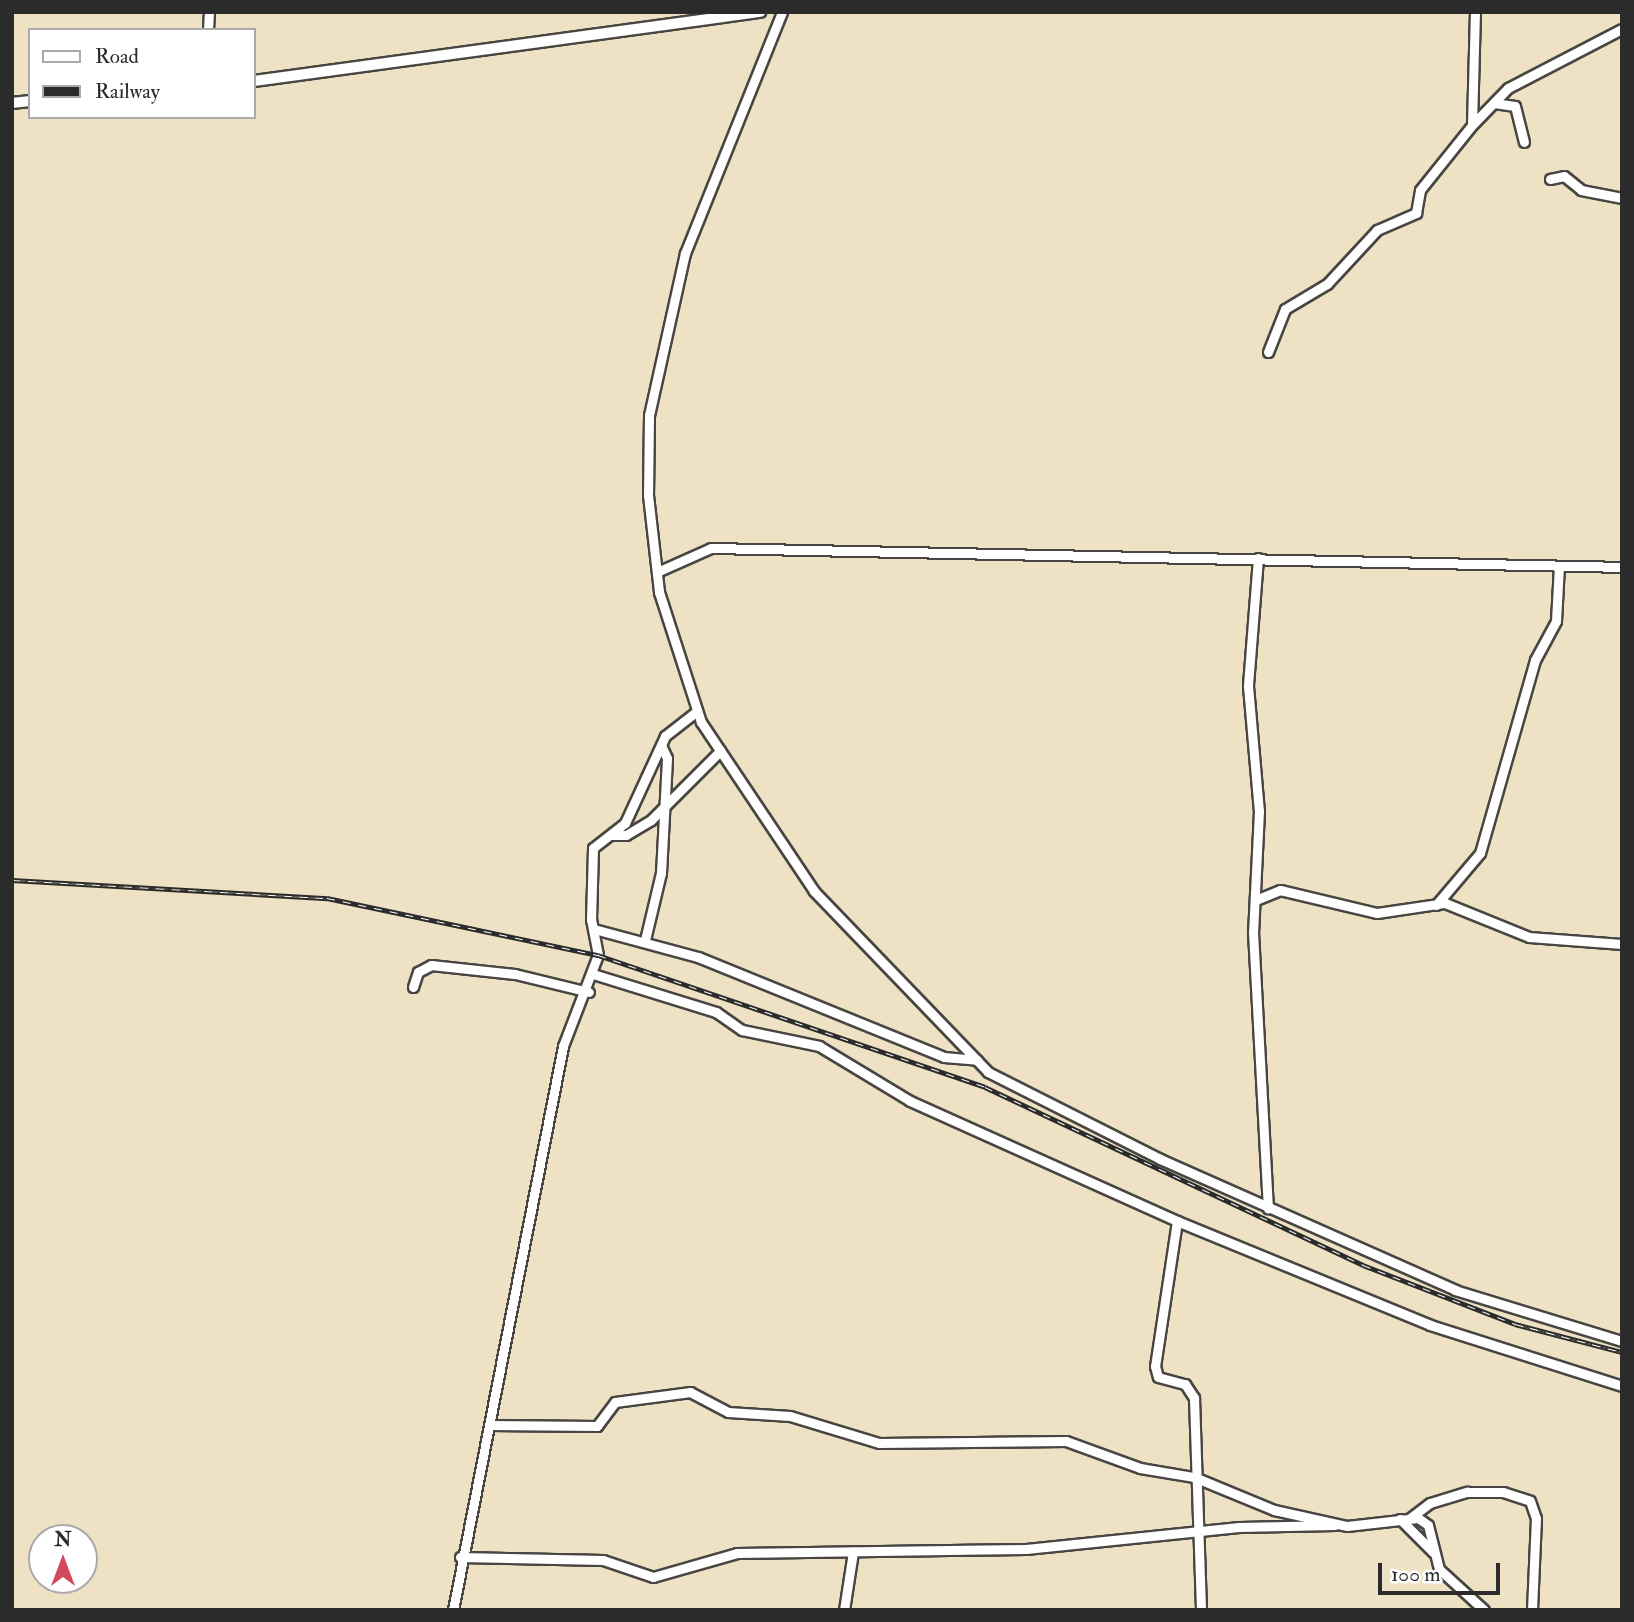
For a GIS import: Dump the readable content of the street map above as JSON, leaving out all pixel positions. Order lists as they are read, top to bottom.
{
  "legend": ["Road", "Railway"],
  "scale_bar": "100 m",
  "north": "top"
}
